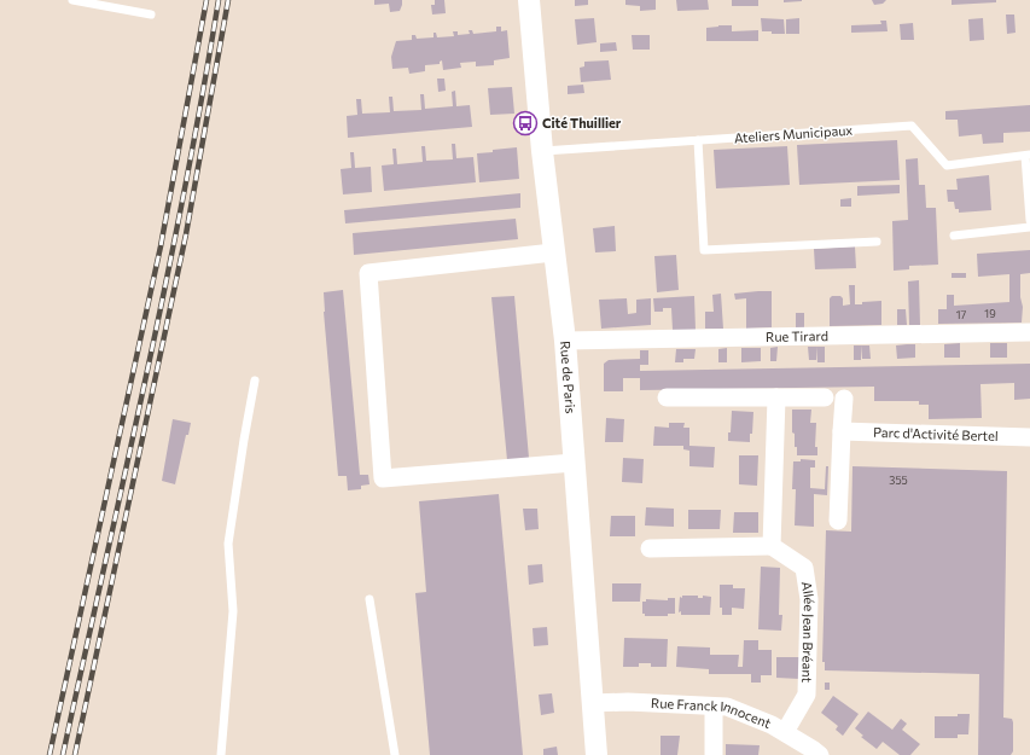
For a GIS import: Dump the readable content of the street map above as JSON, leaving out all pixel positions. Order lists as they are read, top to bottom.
{
  "streets": {
    "street": [
      "Rue Tirard",
      "Rue de Paris",
      "Parc d'Activité Bertel",
      "Allée Jean Bréant",
      "Rue Franck Innocent"
    ],
    "lane": ["Ateliers Municipaux"]
  },
  "crossings": [
    ["Ateliers Municipaux", "Rue de Paris"],
    ["Rue Tirard", "Rue de Paris"],
    ["Rue de Paris", "Rue Franck Innocent"],
    ["Allée Jean Bréant", "Rue Franck Innocent"]
  ],
  "places": {
    "bus stop": ["Cité Thuillier"]
  },
  "house_numbers": ["19", "17", "355"]
}
